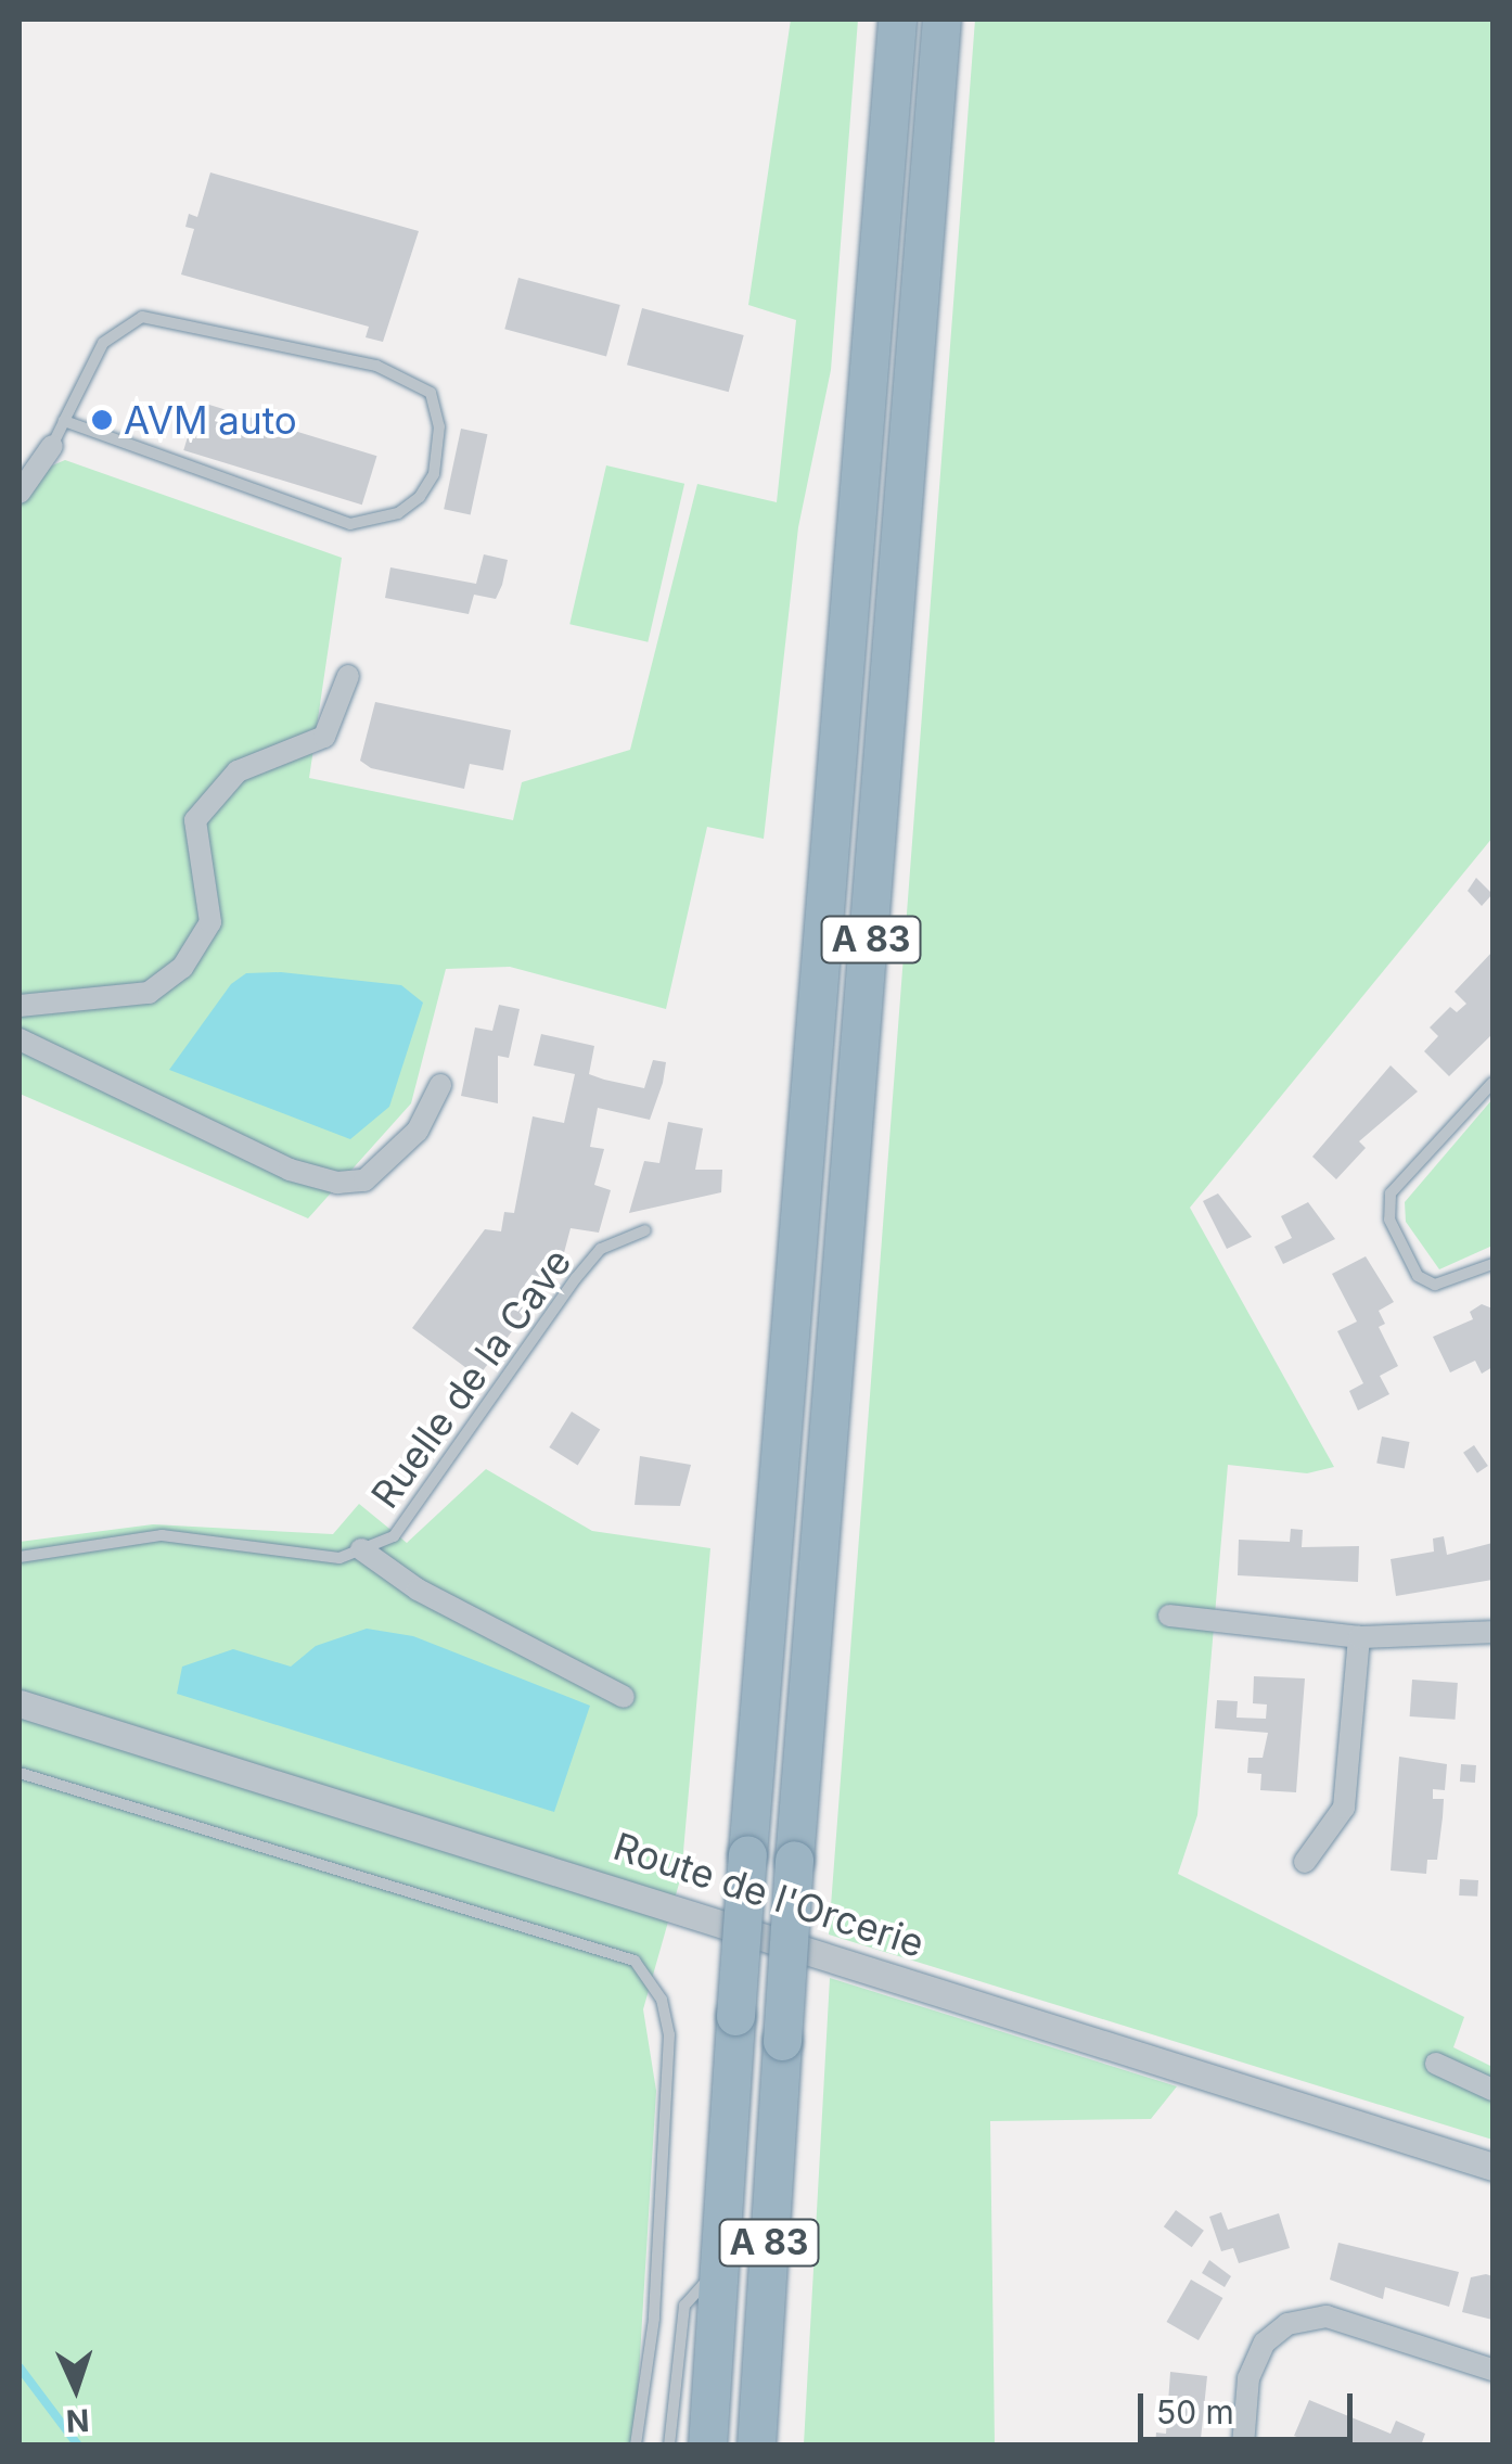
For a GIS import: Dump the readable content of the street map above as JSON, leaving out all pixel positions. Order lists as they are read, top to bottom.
{
  "streets": {
    "highway": ["A 83"],
    "street": ["Route de l'Orcerie"],
    "lane": ["Ruelle de la Cave"]
  },
  "places": ["AVM auto"],
  "scale_bar": "50 m",
  "north": "bottom"
}
